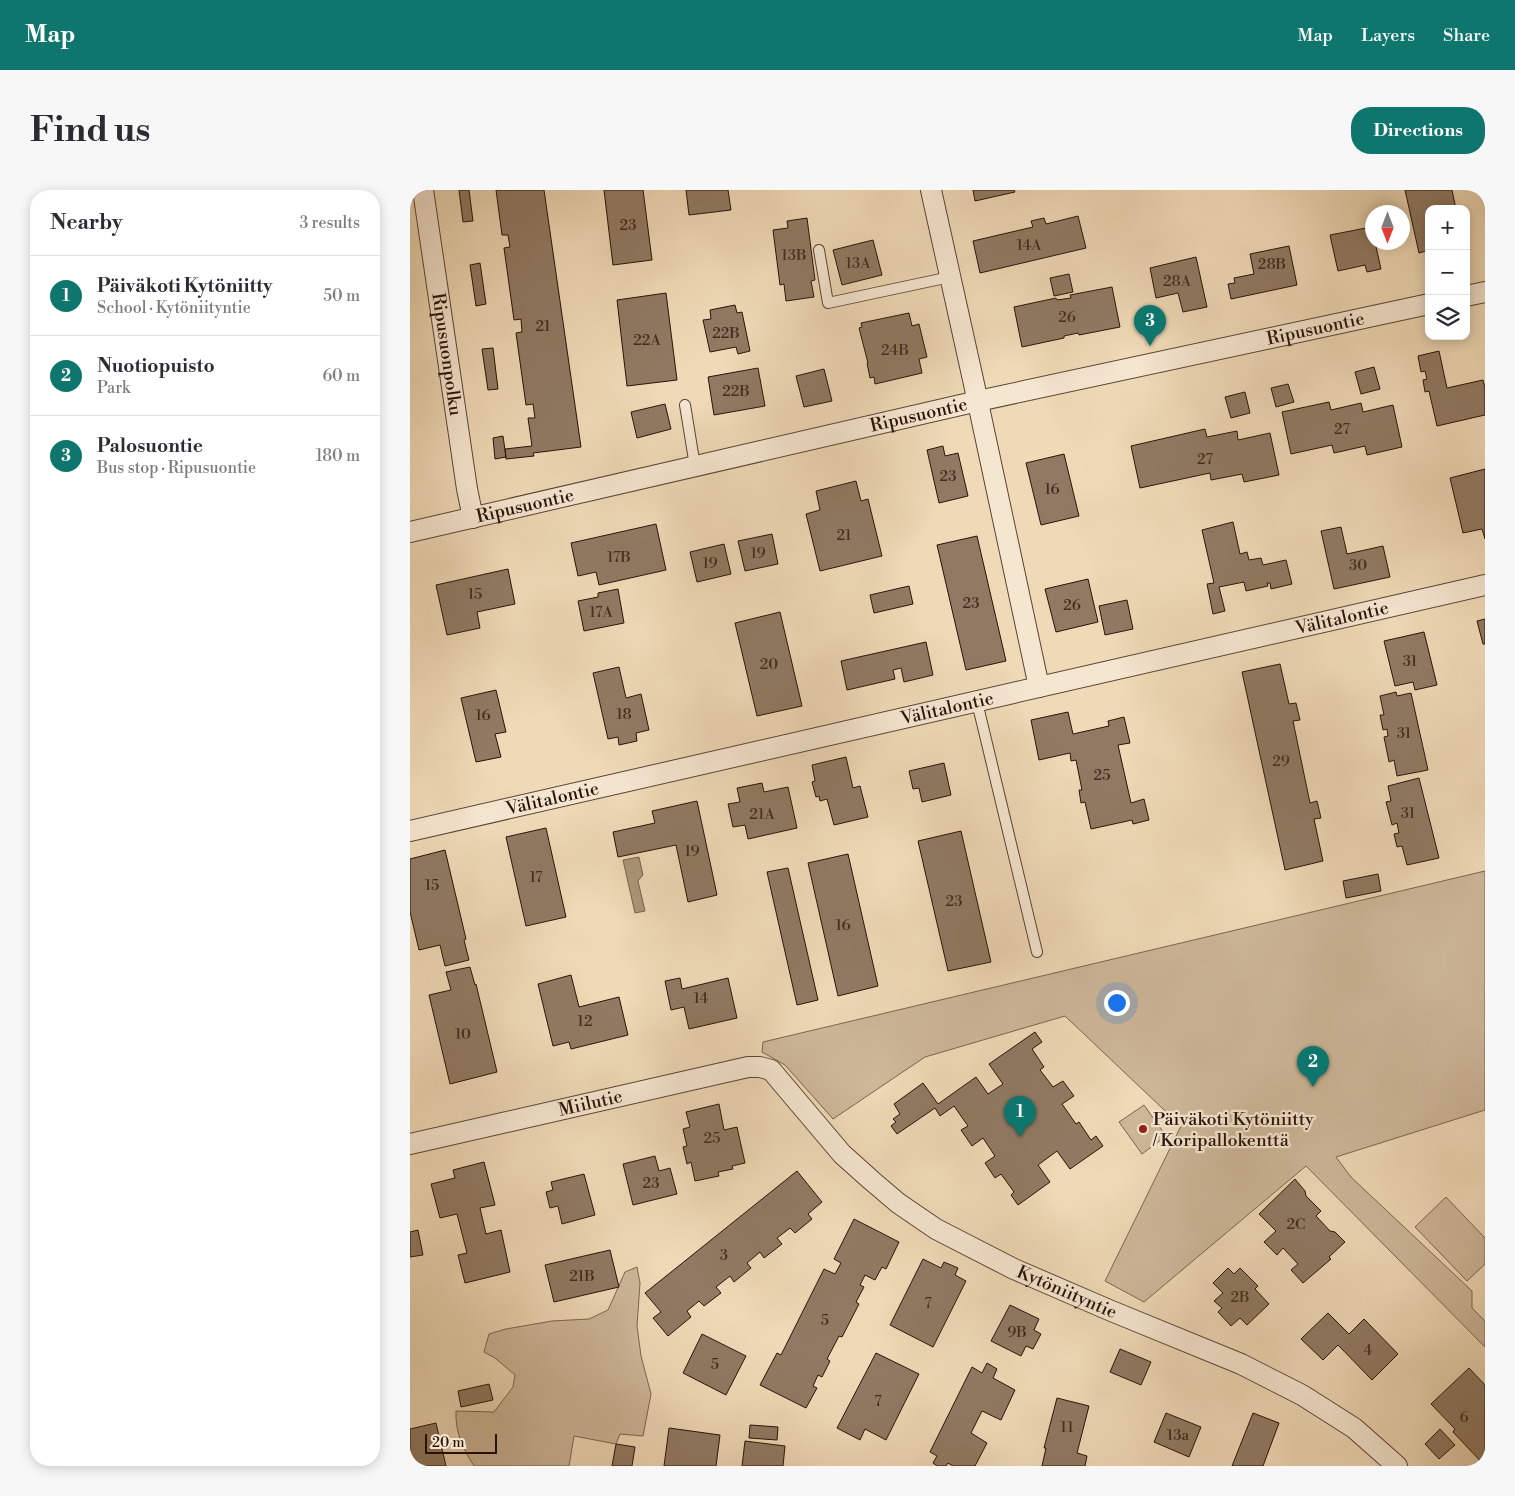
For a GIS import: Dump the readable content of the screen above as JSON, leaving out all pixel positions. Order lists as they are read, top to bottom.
{
  "streets": {
    "street": [
      "Ripusuontie",
      "Ripusuonpolku",
      "Välitalontie",
      "Miilutie",
      "Kytöniityntie"
    ]
  },
  "crossings": [
    ["Ripusuontie", "Ripusuonpolku"],
    ["Miilutie", "Kytöniityntie"]
  ],
  "places": ["Päiväkoti Kytöniitty / Koripallokenttä"],
  "house_numbers": [
    "23",
    "14A",
    "13B",
    "13A",
    "28B",
    "28A",
    "26",
    "21",
    "22B",
    "22A",
    "24B",
    "22B",
    "27",
    "27",
    "23",
    "16",
    "21",
    "19",
    "17B",
    "19",
    "30",
    "15",
    "23",
    "26",
    "17A",
    "31",
    "20",
    "18",
    "16",
    "31",
    "29",
    "25",
    "31",
    "21A",
    "19",
    "17",
    "15",
    "23",
    "16",
    "14",
    "12",
    "10",
    "25",
    "23",
    "2C",
    "3",
    "21B",
    "2B",
    "7",
    "5",
    "9B",
    "4",
    "5",
    "7",
    "6",
    "11",
    "13a"
  ],
  "scale_bar": "20 m",
  "north": "bottom",
  "page": {
    "header": "Map",
    "nav": ["Map", "Layers", "Share"],
    "buttons": "Directions",
    "title": "Find us",
    "heading": ["Nearby", "3 results"],
    "map_buttons": ["+", "−"],
    "list": [
      {
        "mark": "1",
        "name": "Päiväkoti Kytöniitty",
        "note": "School · Kytöniityntie",
        "value": "50 m"
      },
      {
        "mark": "2",
        "name": "Nuotiopuisto",
        "note": "Park",
        "value": "60 m"
      },
      {
        "mark": "3",
        "name": "Palosuontie",
        "note": "Bus stop · Ripusuontie",
        "value": "180 m"
      }
    ],
    "pins": ["3", "2", "1"],
    "scale": "20 m"
  }
}
